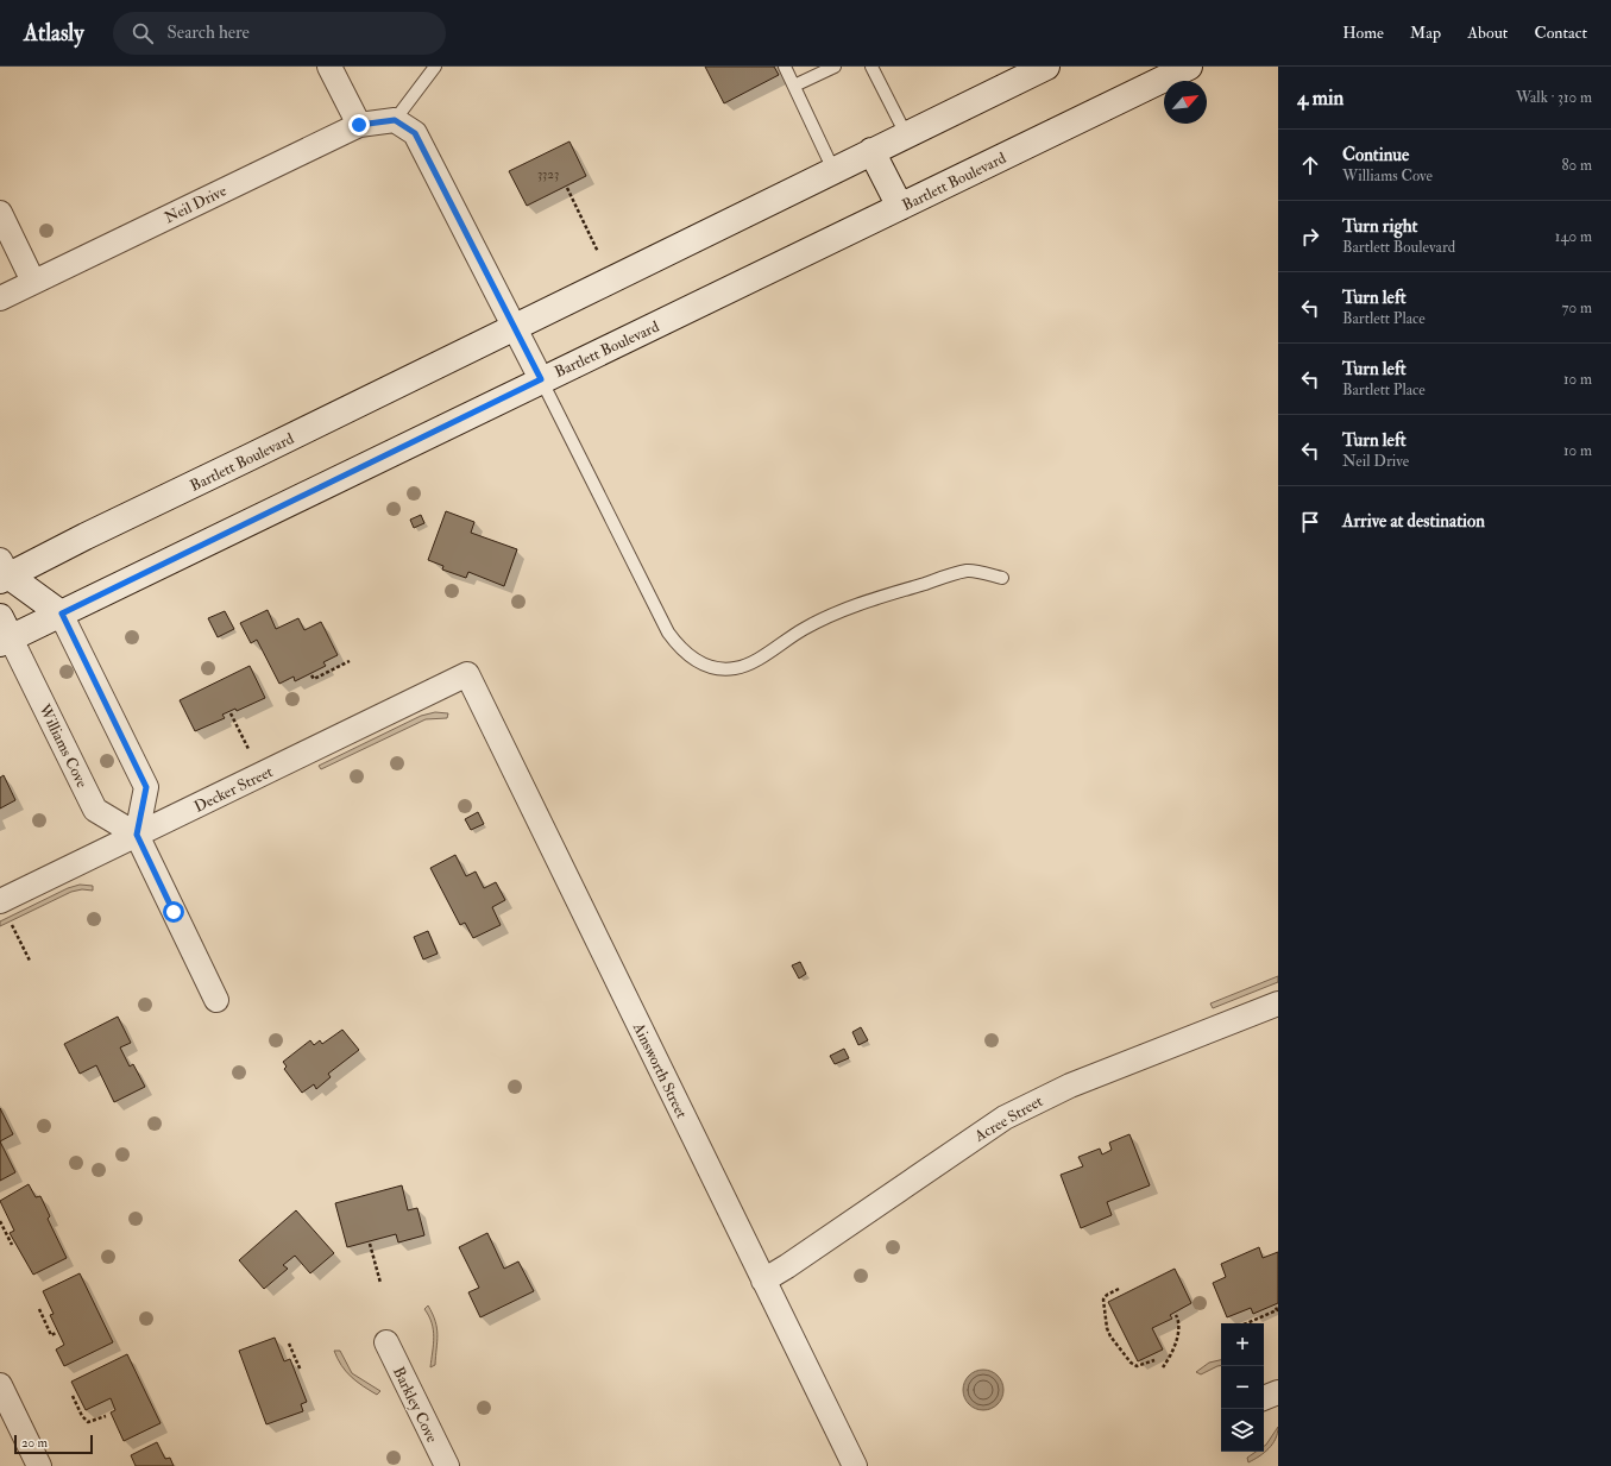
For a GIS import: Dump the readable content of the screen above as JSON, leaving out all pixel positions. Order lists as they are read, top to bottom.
{
  "streets": {
    "main road": ["Bartlett Boulevard"],
    "street": [
      "Neil Drive",
      "Williams Cove",
      "Decker Street",
      "Ainsworth Street",
      "Acree Street",
      "Barkley Cove"
    ]
  },
  "crossings": [
    ["Bartlett Boulevard", "Williams Cove"],
    ["Williams Cove", "Decker Street"],
    ["Decker Street", "Ainsworth Street"],
    ["Ainsworth Street", "Acree Street"]
  ],
  "house_numbers": ["3323"],
  "scale_bar": "20 m",
  "north": "top right",
  "page": {
    "header": "Atlasly",
    "search": "Search here",
    "nav": [
      "Home",
      "Map",
      "About",
      "Contact"
    ],
    "heading": ["4 min", "Walk · 310 m"],
    "list": [
      ["Continue", "Williams Cove", "80 m"],
      ["Turn right", "Bartlett Boulevard", "140 m"],
      ["Turn left", "Bartlett Place", "70 m"],
      ["Turn left", "Bartlett Place", "10 m"],
      ["Turn left", "Neil Drive", "10 m"],
      "Arrive at destination"
    ],
    "map_buttons": ["+", "−"],
    "scale": "20 m"
  }
}
